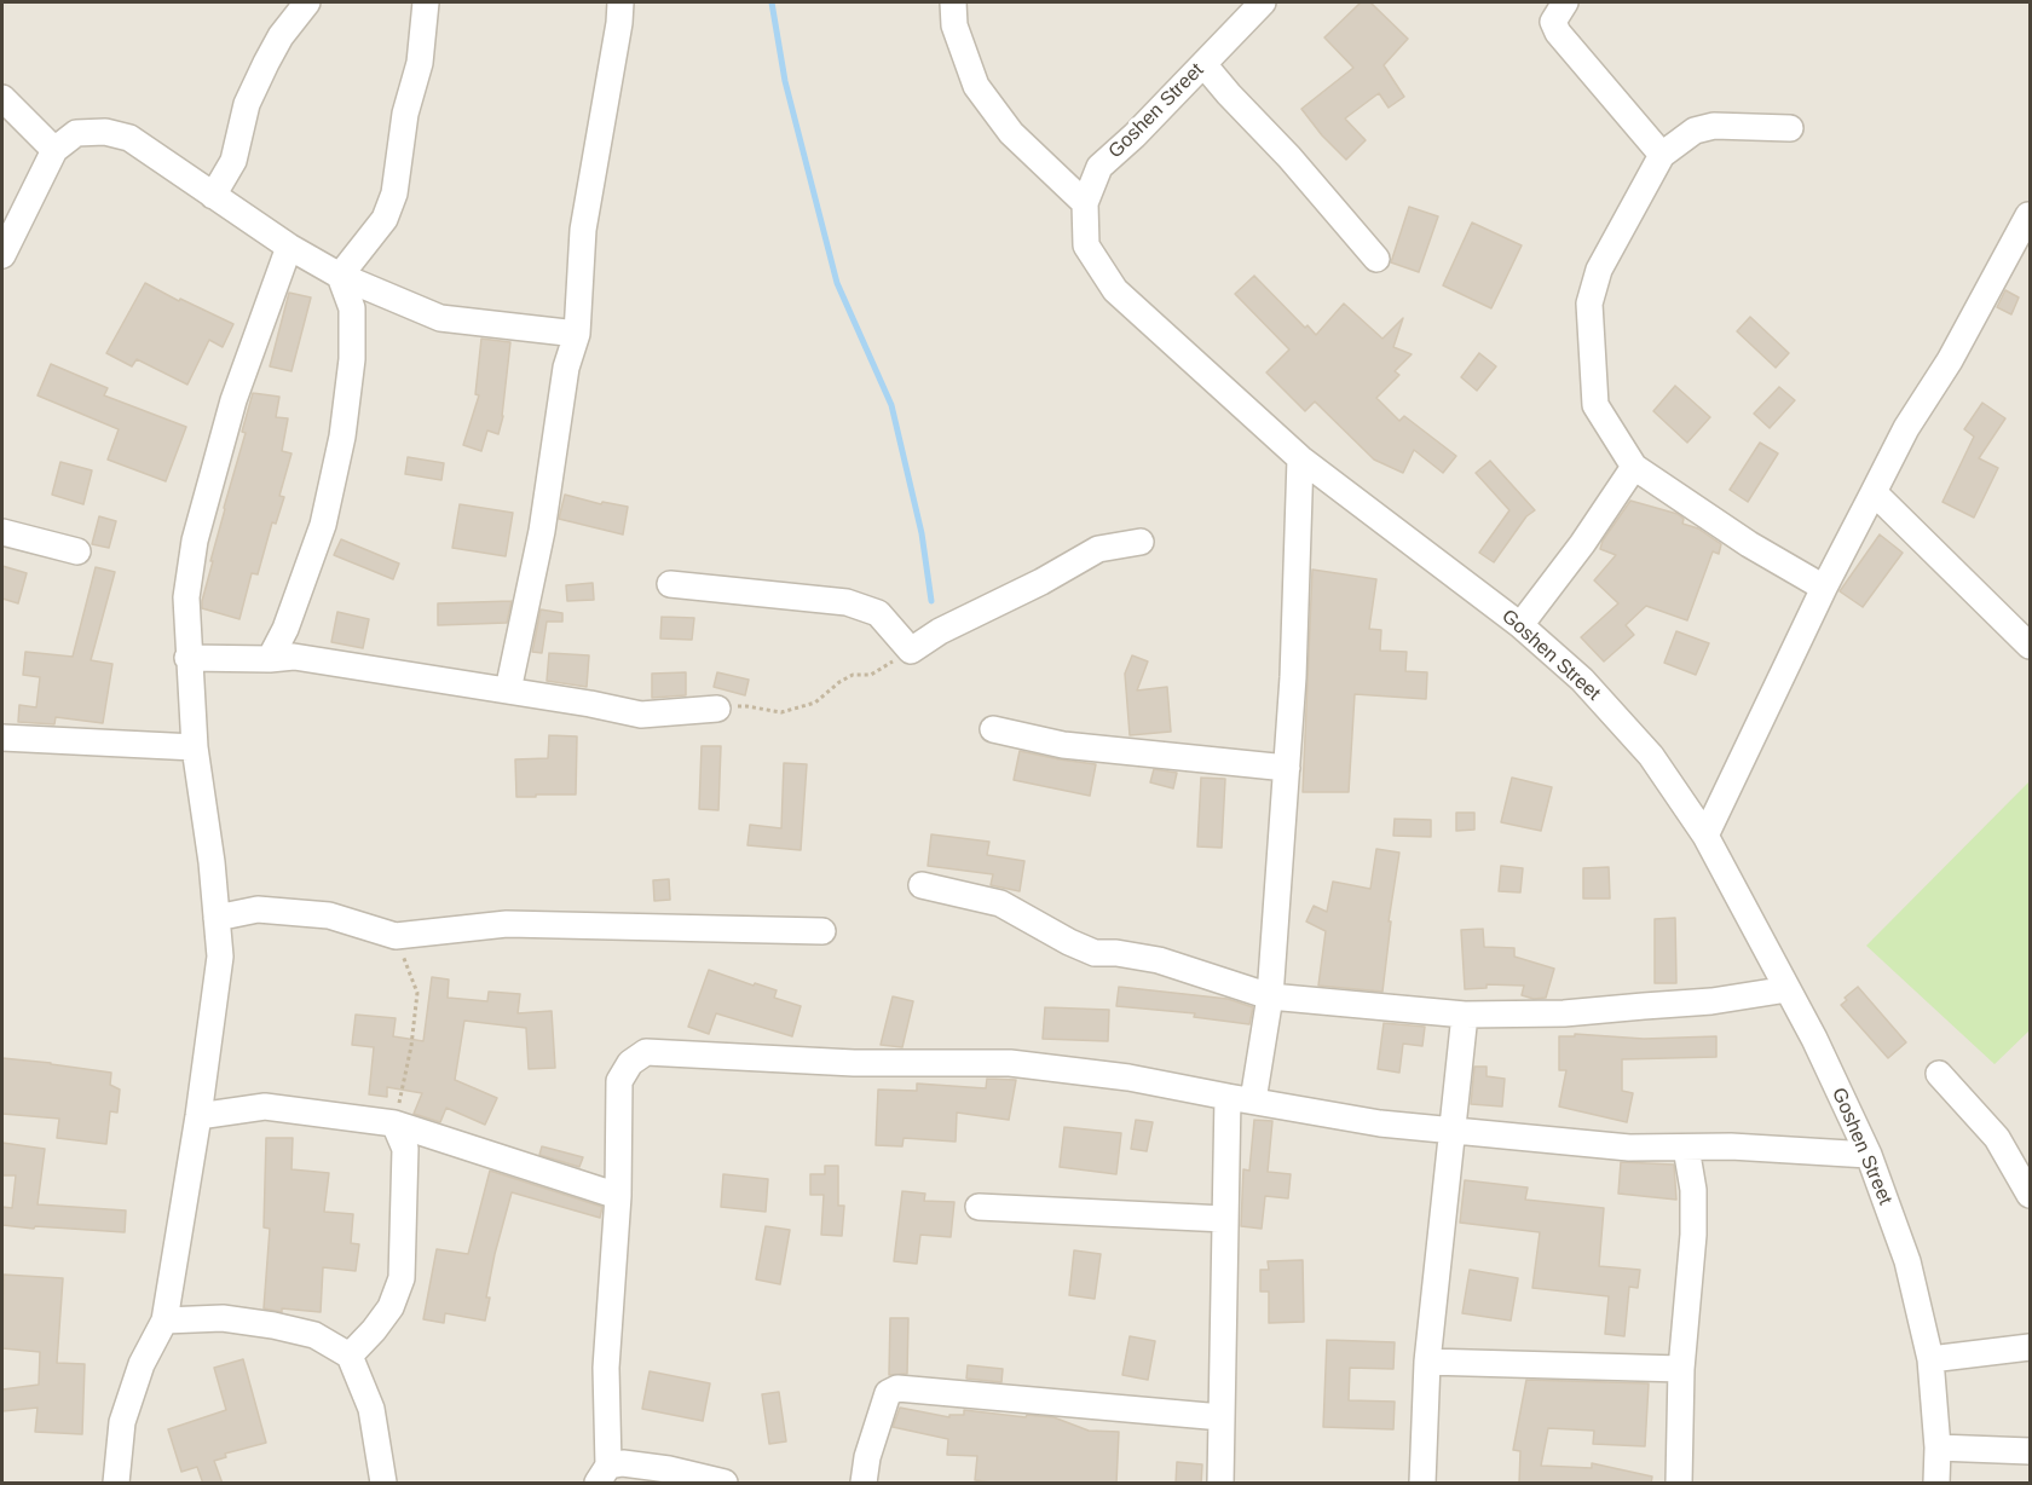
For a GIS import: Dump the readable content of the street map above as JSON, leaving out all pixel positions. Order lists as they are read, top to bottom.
{
  "streets": {
    "street": ["Goshen Street"]
  }
}
